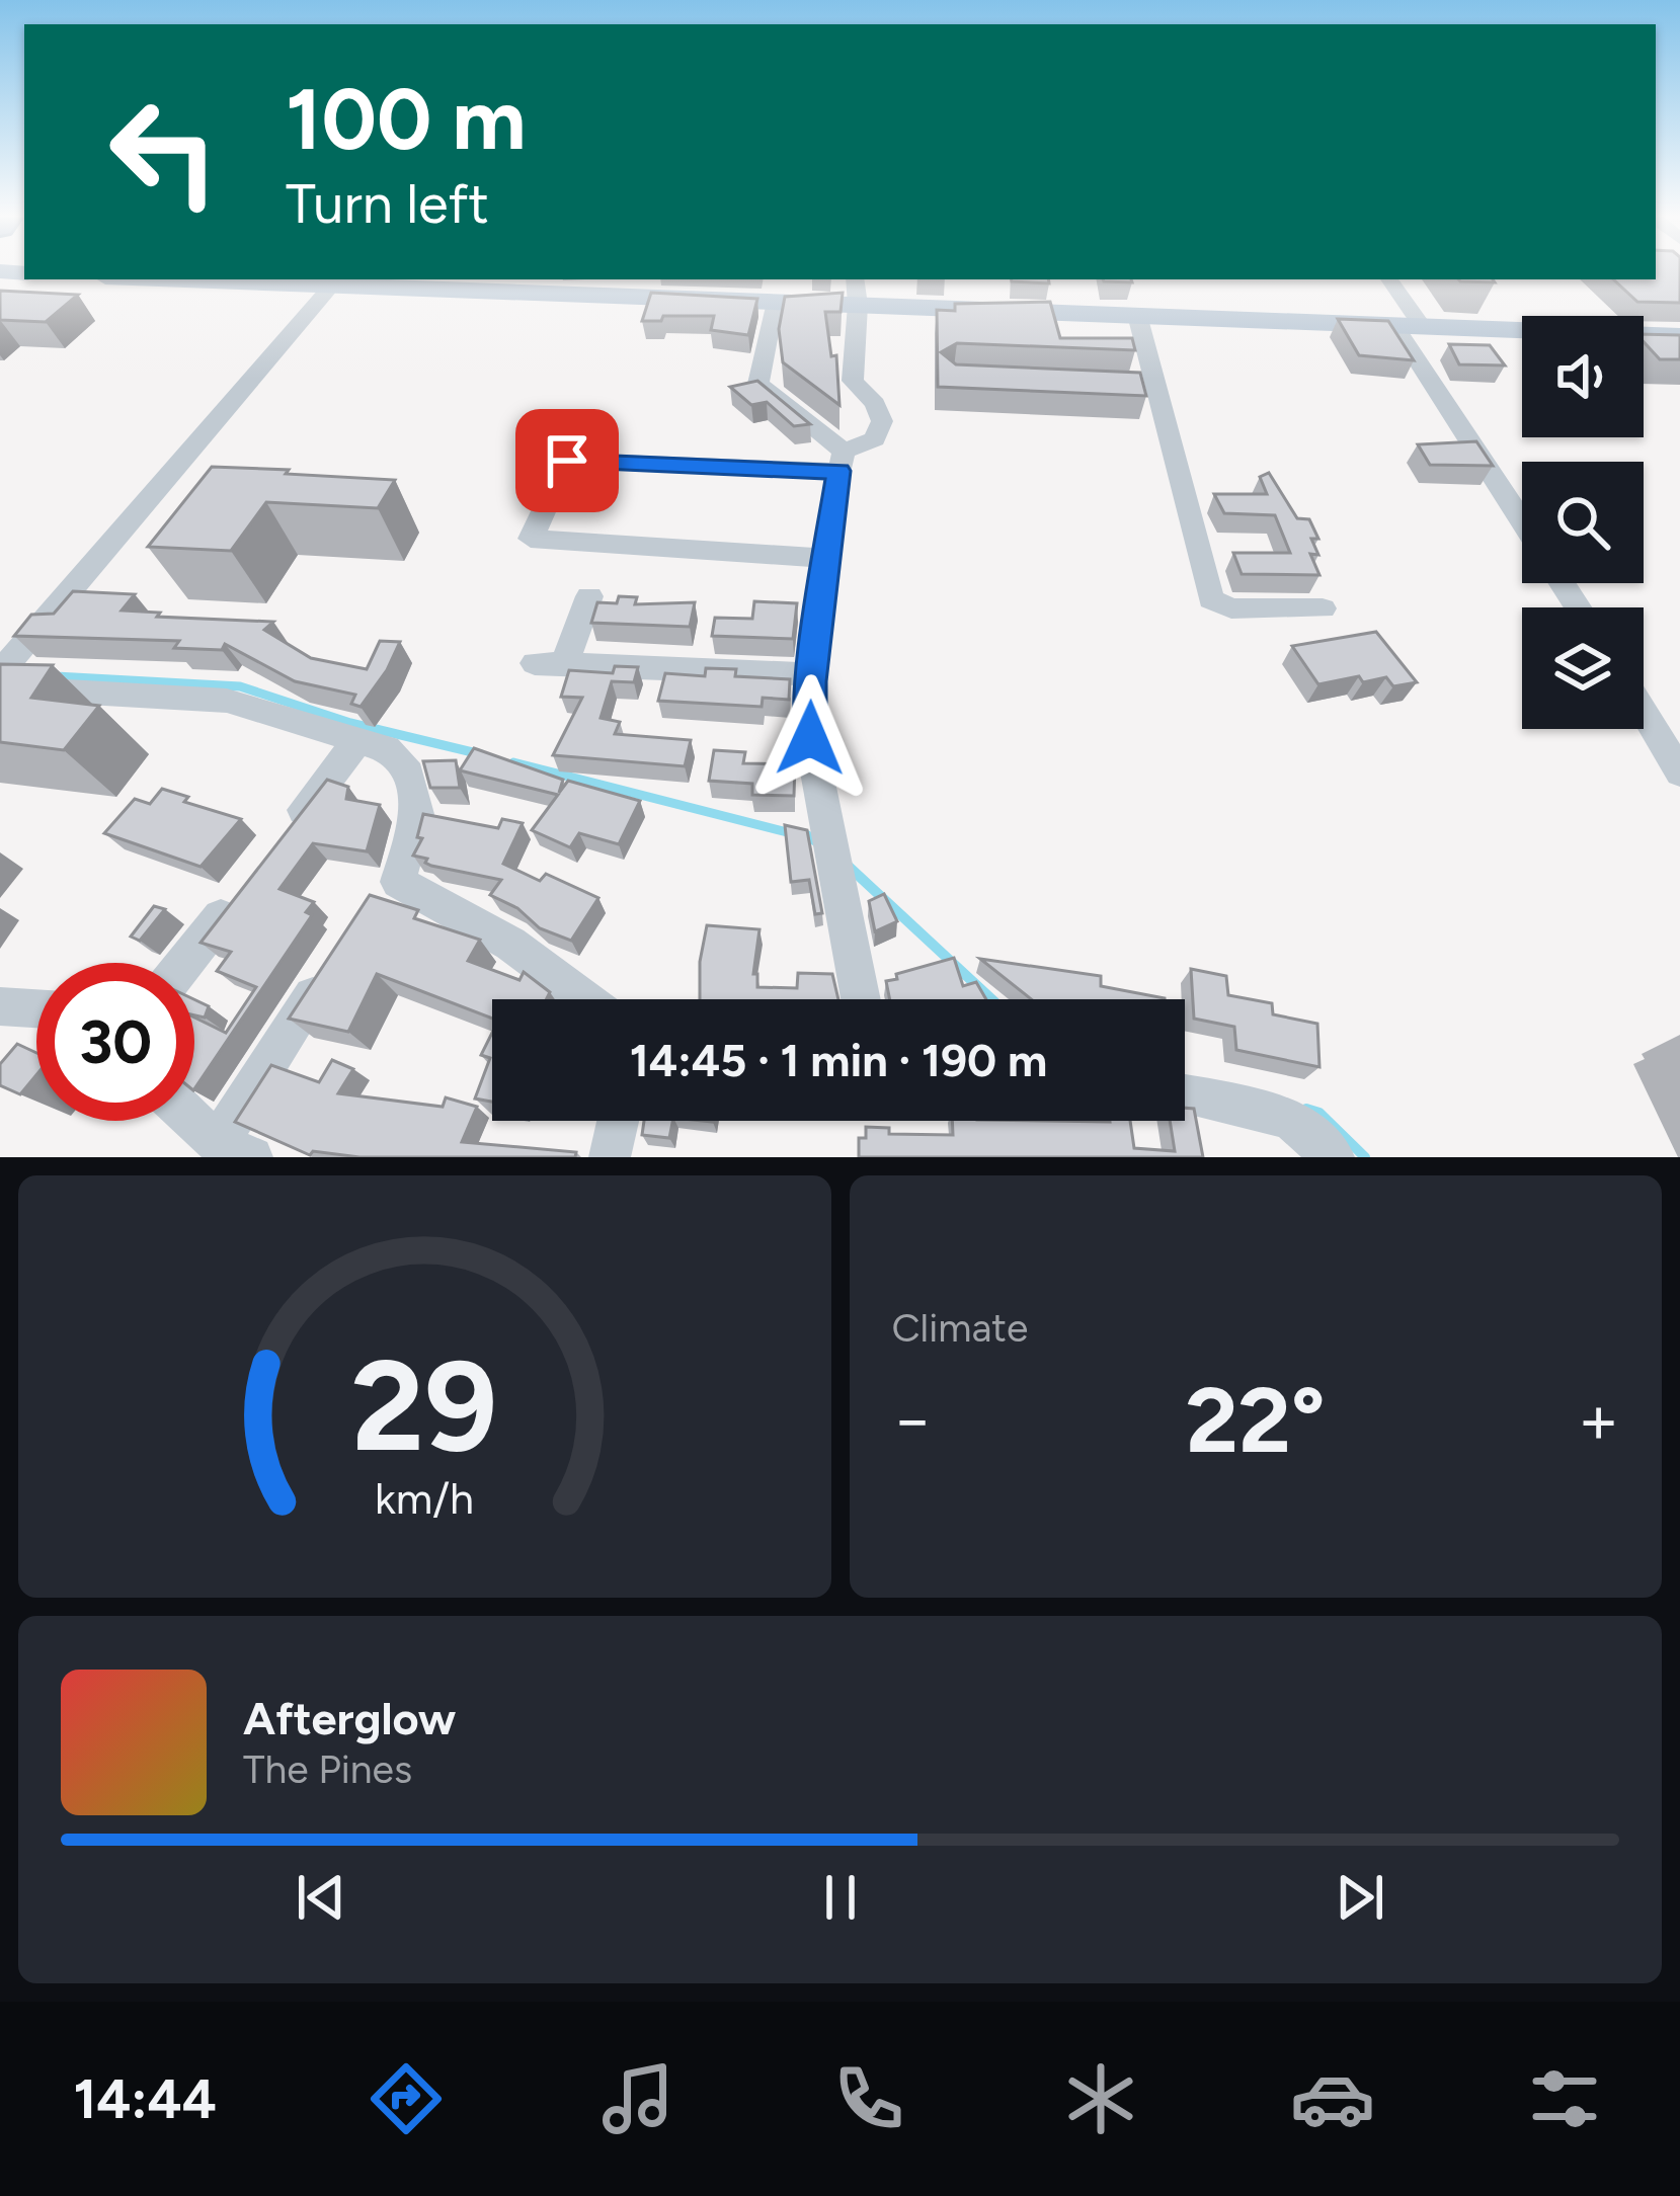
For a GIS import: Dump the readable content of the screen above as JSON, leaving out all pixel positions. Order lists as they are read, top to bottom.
{
  "page": {
    "turn": ["100 m", "Turn left"],
    "limit": "30",
    "trip": "14:45 · 1 min · 190 m",
    "tile": "Climate",
    "heat": ["−", "22°", "+"],
    "song": ["Afterglow", "The Pines"],
    "tabs": "14:44",
    "gauge": ["29", "km/h"]
  }
}
